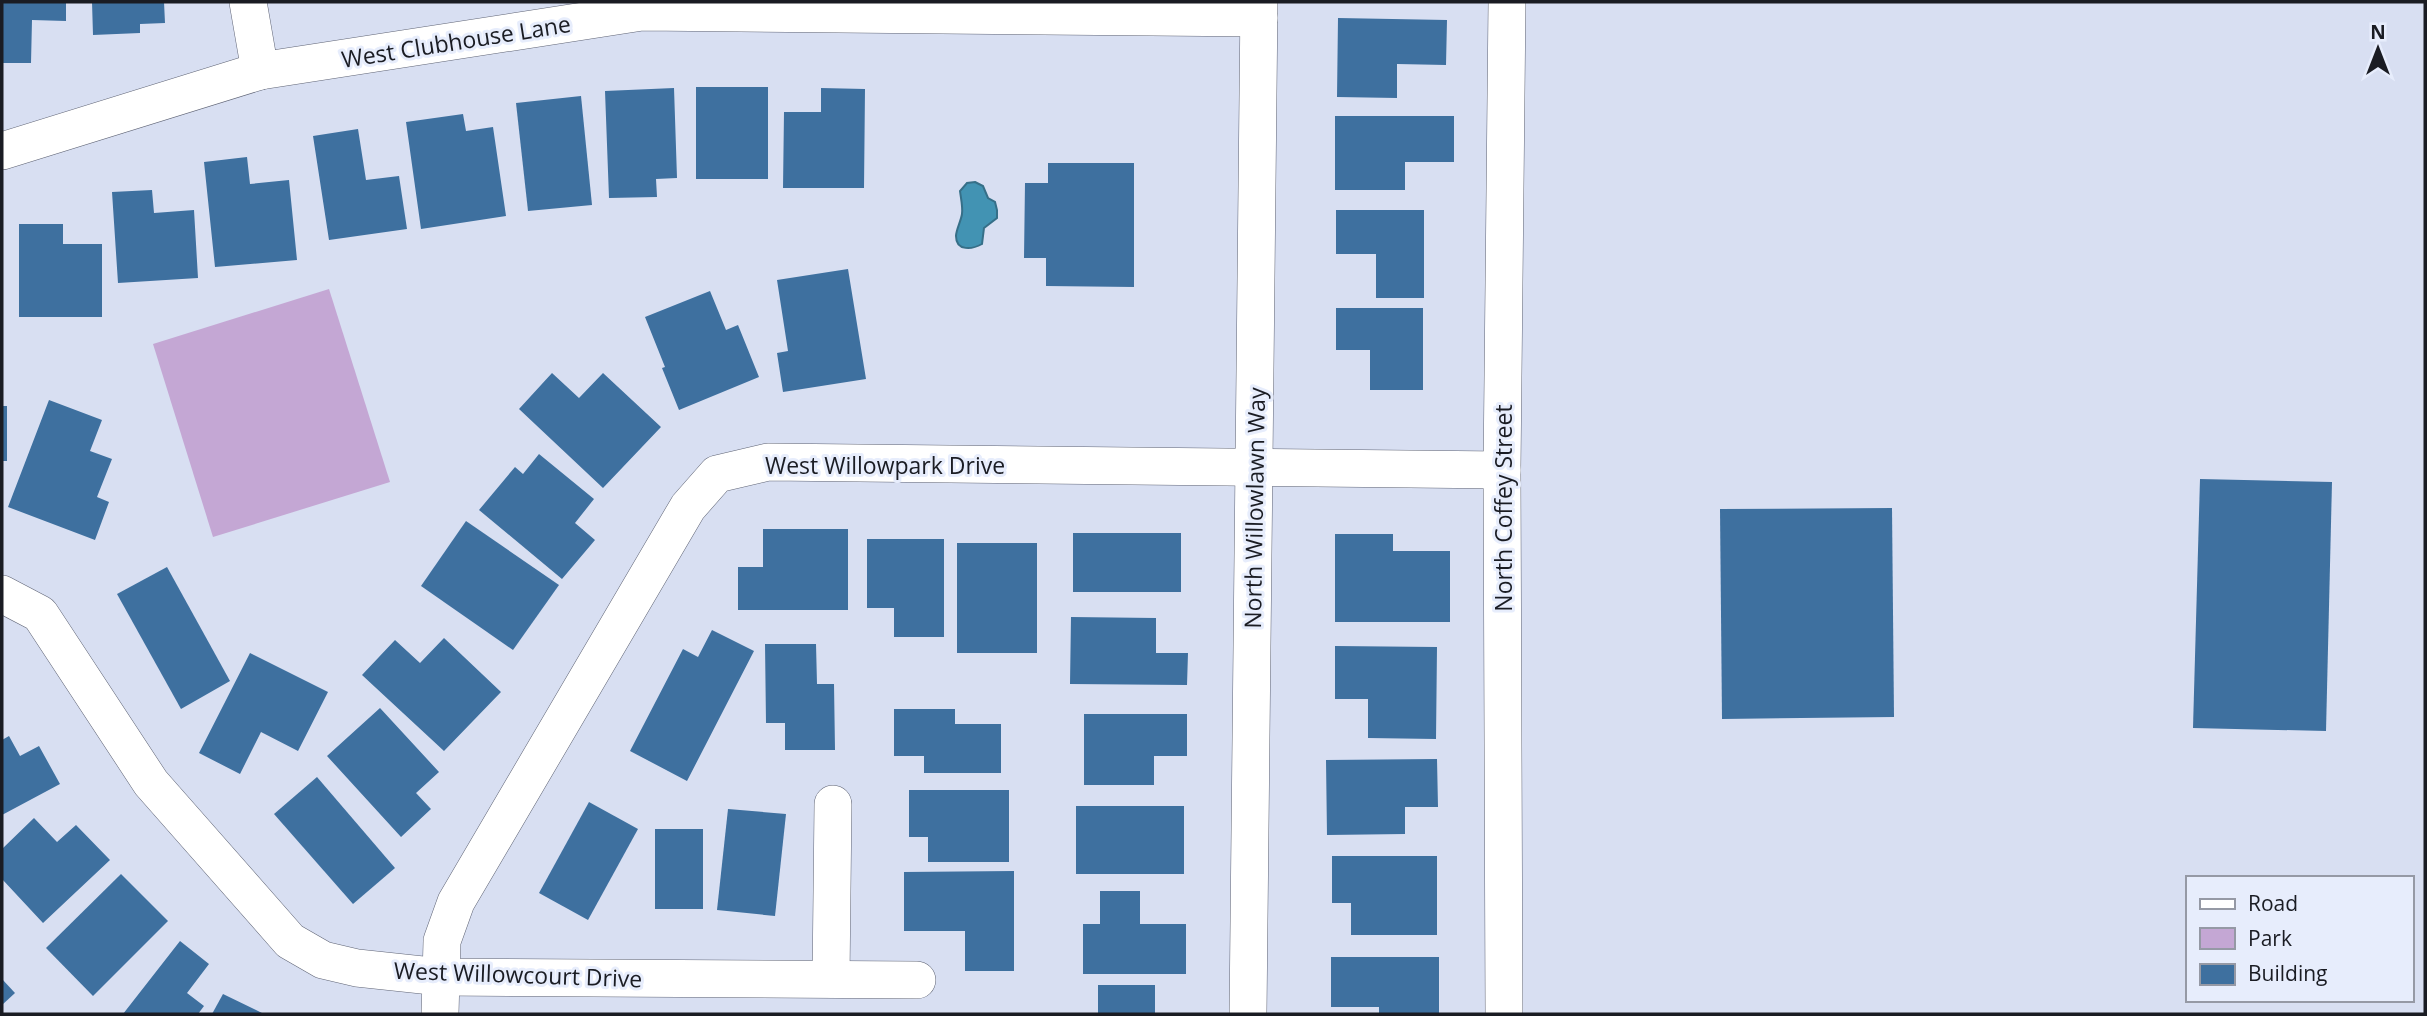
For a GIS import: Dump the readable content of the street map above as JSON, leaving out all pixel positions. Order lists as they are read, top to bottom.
{
  "streets": {
    "street": [
      "West Clubhouse Lane",
      "West Willowpark Drive",
      "North Willowlawn Way",
      "North Coffey Street",
      "West Willowcourt Drive"
    ]
  },
  "crossings": [
    ["West Clubhouse Lane", "North Willowlawn Way"],
    ["West Willowpark Drive", "North Willowlawn Way"],
    ["West Willowpark Drive", "North Coffey Street"],
    ["West Willowpark Drive", "West Willowcourt Drive"]
  ],
  "legend": ["Road", "Park", "Building"],
  "north": "top"
}
